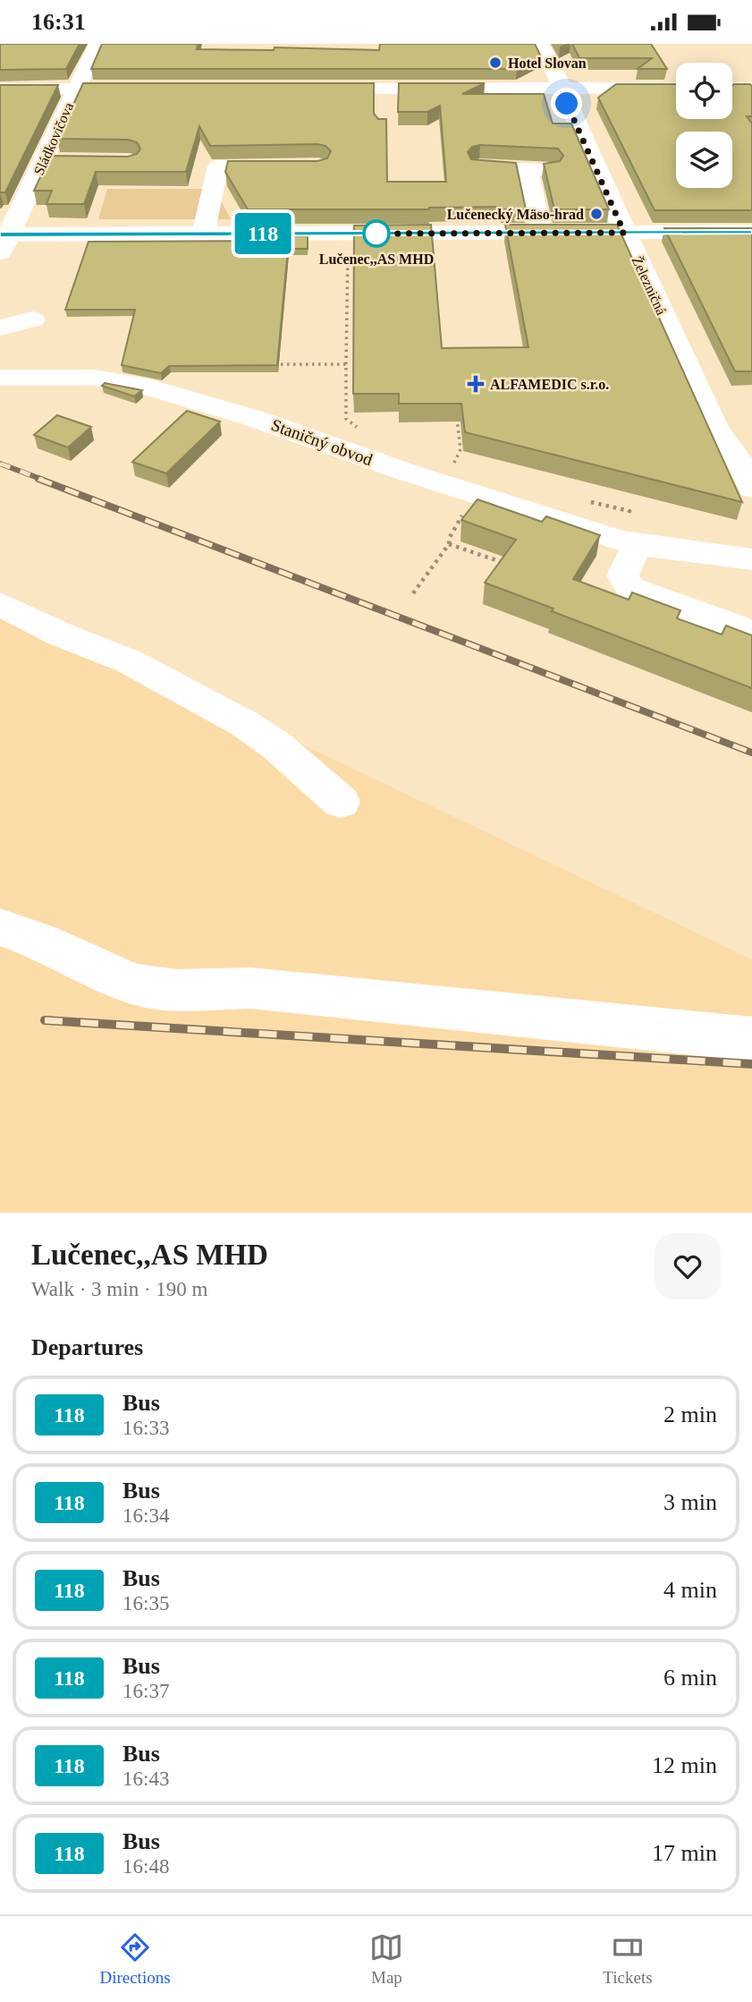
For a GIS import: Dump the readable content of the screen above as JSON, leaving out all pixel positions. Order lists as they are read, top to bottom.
{
  "streets": {
    "street": ["Sládkovičova", "Železničná", "Staničný obvod"]
  },
  "places": {
    "other": ["Hotel Slovan", "Lučenecký Mäso-hrad", "Lučenec,,AS MHD"],
    "health": ["ALFAMEDIC s.r.o."]
  },
  "lines": ["bus line 118"],
  "page": {
    "status": "16:31",
    "on_map": "118",
    "heading": [
      ["Lučenec,,AS MHD", "Walk · 3 min · 190 m"],
      "Departures"
    ],
    "list": [
      {
        "mark": "118",
        "name": "Bus",
        "note": "16:33",
        "value": "2 min"
      },
      {
        "mark": "118",
        "name": "Bus",
        "note": "16:34",
        "value": "3 min"
      },
      {
        "mark": "118",
        "name": "Bus",
        "note": "16:35",
        "value": "4 min"
      },
      {
        "mark": "118",
        "name": "Bus",
        "note": "16:37",
        "value": "6 min"
      },
      {
        "mark": "118",
        "name": "Bus",
        "note": "16:43",
        "value": "12 min"
      },
      {
        "mark": "118",
        "name": "Bus",
        "note": "16:48",
        "value": "17 min"
      }
    ],
    "tabs": ["Directions", "Map", "Tickets"]
  }
}
